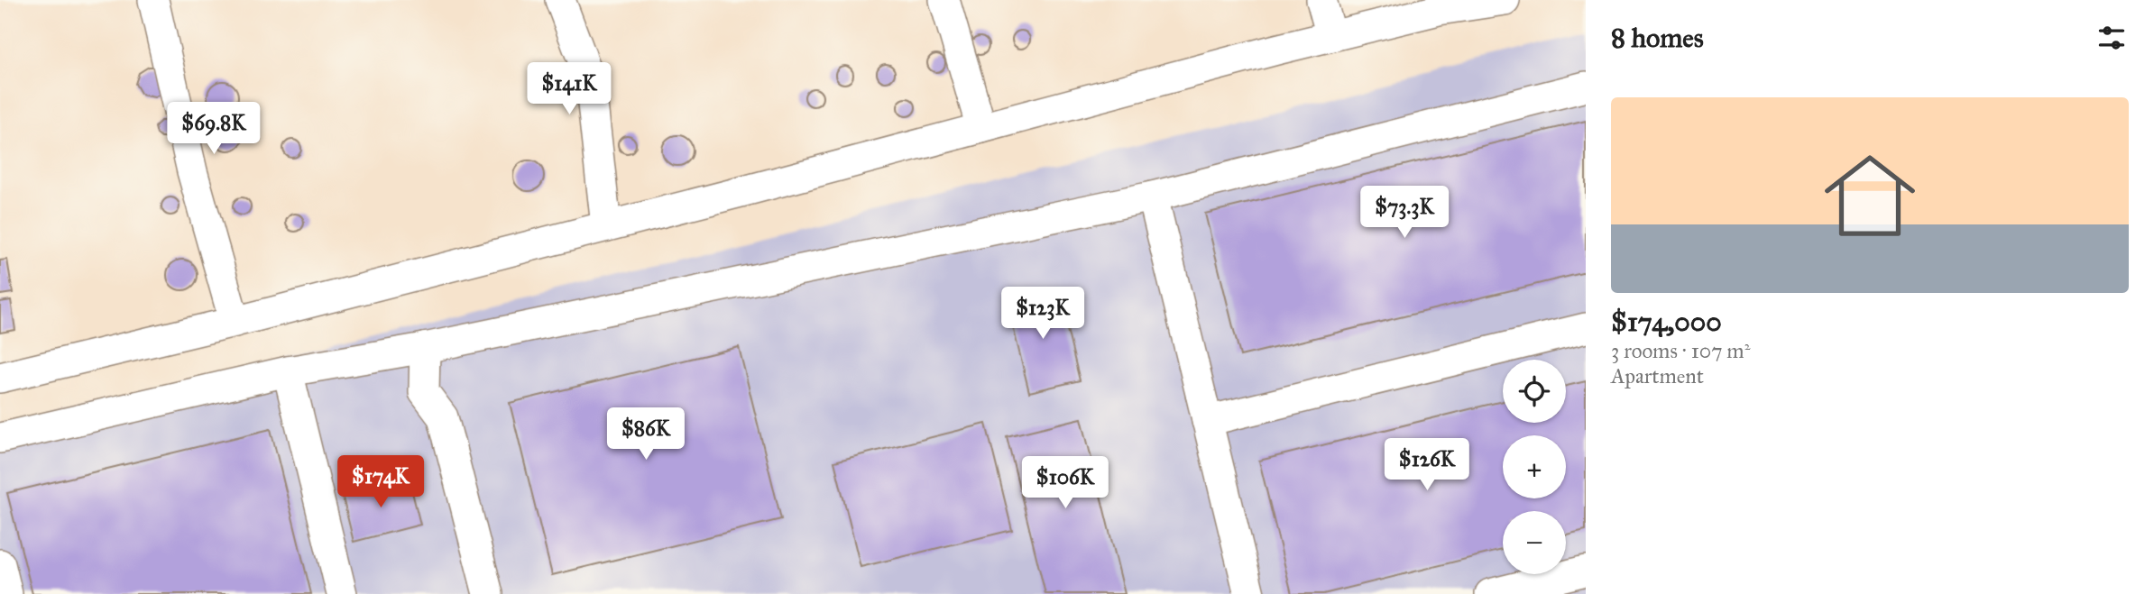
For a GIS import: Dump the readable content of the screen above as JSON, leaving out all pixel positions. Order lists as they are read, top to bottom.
{
  "page": {
    "heading": "8 homes",
    "price": [
      "$141K",
      "$69.8K",
      "$73.3K",
      "$123K",
      "$86K",
      "$126K",
      "$174K",
      "$106K"
    ],
    "list": [
      {
        "name": "$174,000",
        "note": "3 rooms · 107 m² · Apartment"
      }
    ],
    "map_buttons": ["+", "−"]
  }
}
